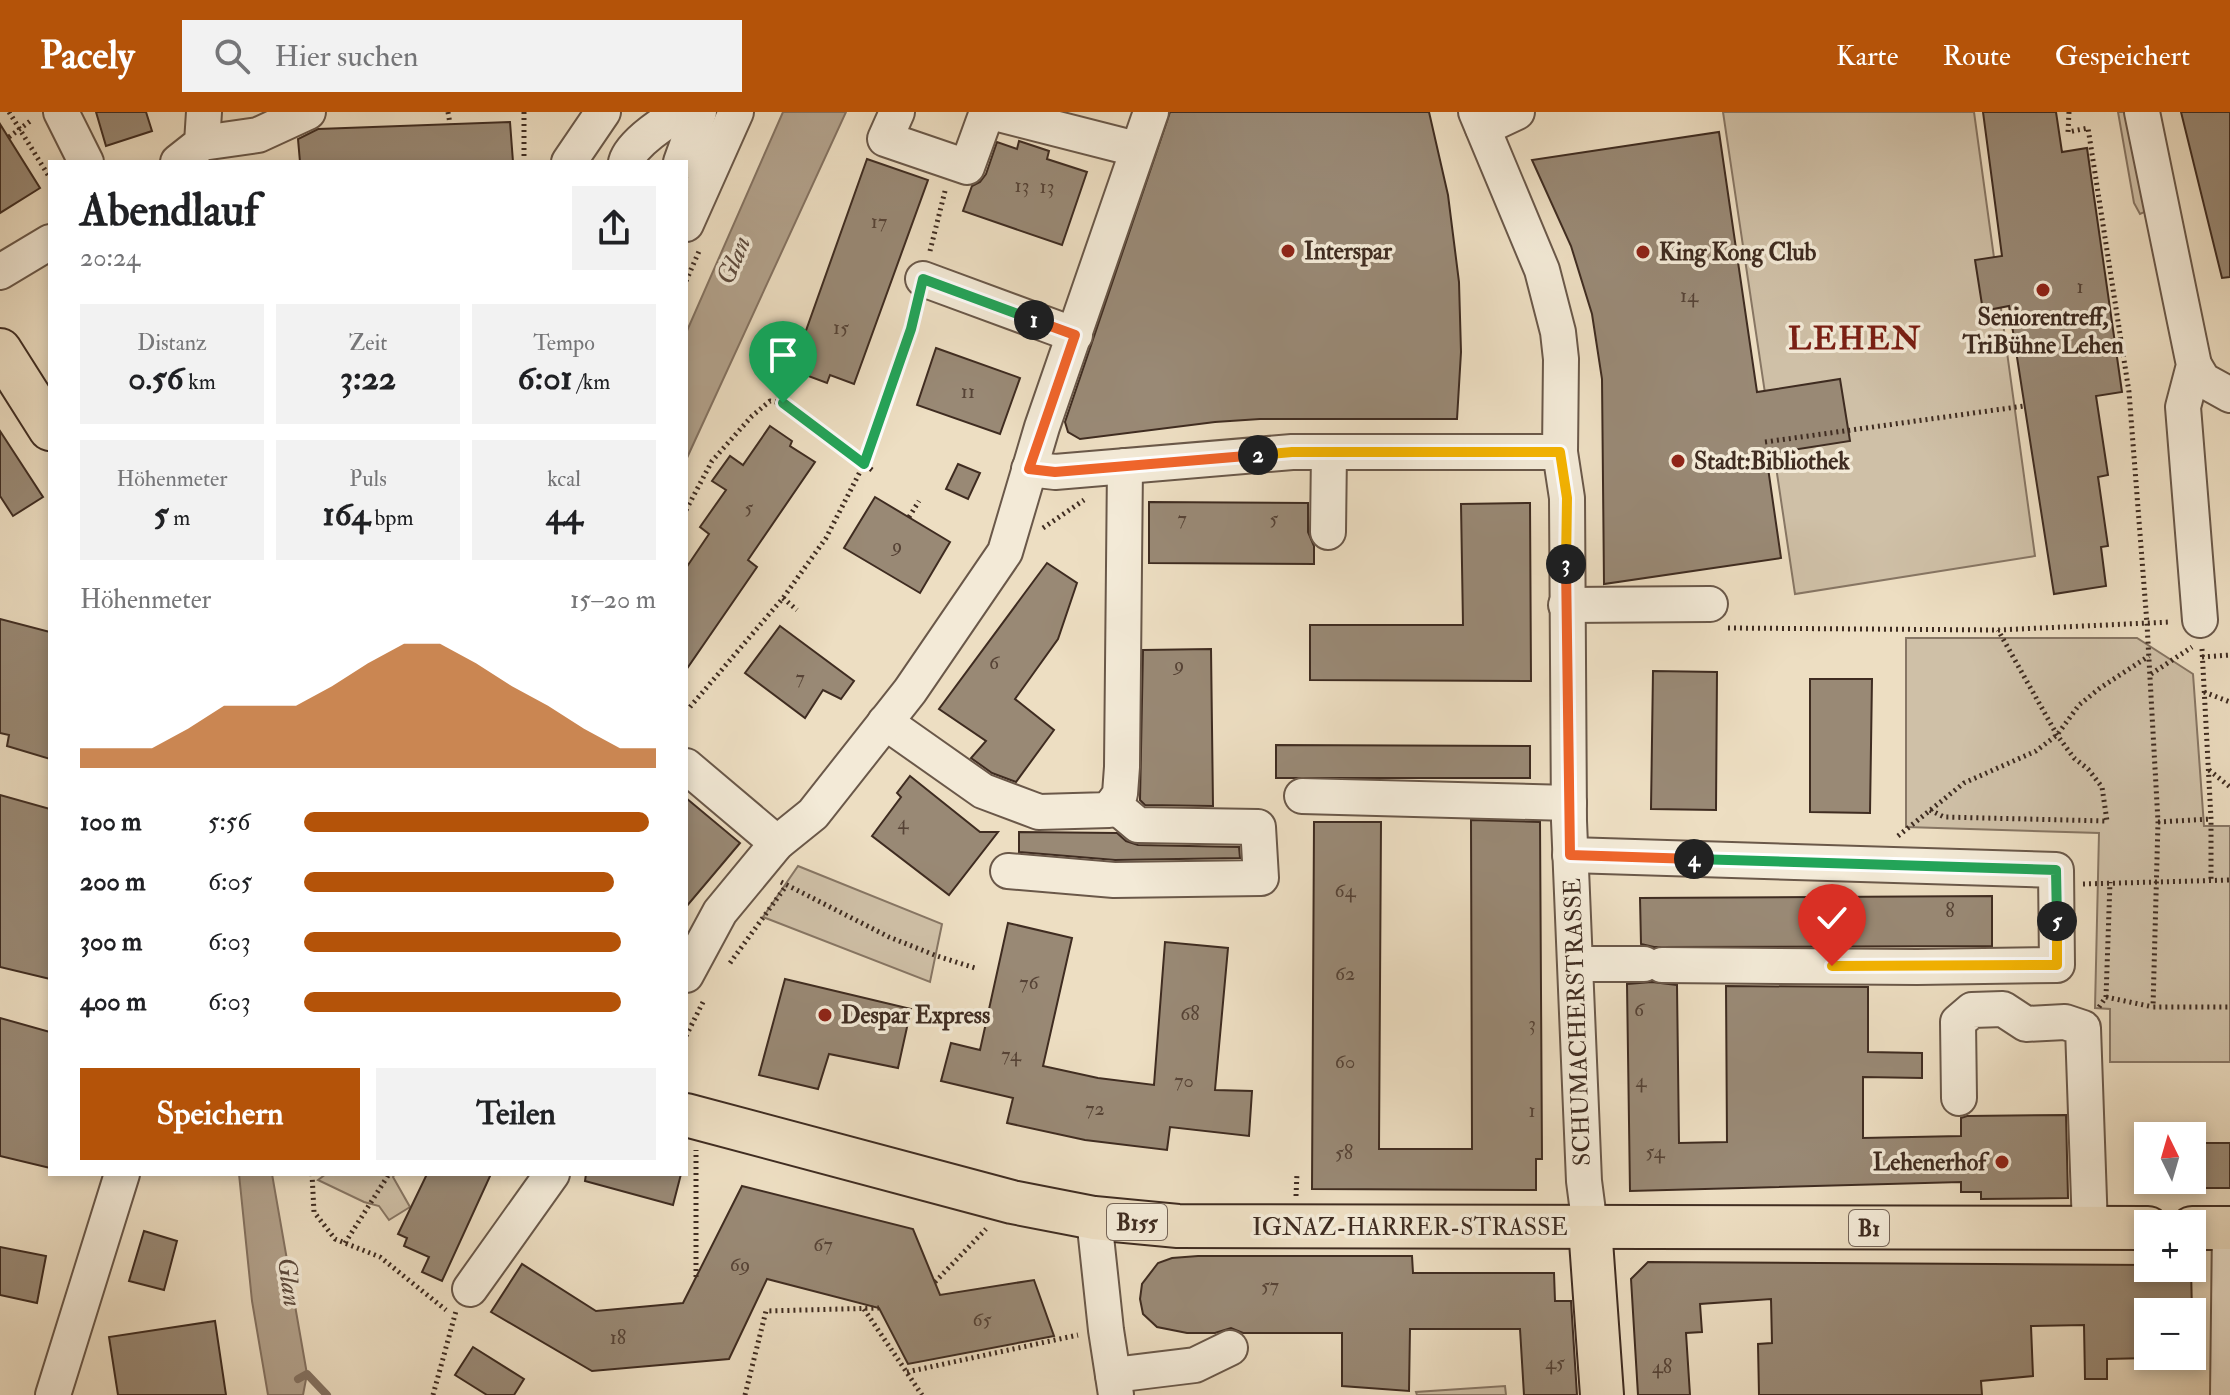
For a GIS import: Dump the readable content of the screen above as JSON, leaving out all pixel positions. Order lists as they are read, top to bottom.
{
  "streets": {
    "main road": ["B155", "IGNAZ-HARRER-STRASSE", "B1"],
    "street": ["SCHUMACHERSTRASSE"]
  },
  "crossings": [
    ["SCHUMACHERSTRASSE", "IGNAZ-HARRER-STRASSE"]
  ],
  "districts": ["LEHEN"],
  "water": ["Glan"],
  "places": [
    "Interspar",
    "King Kong Club",
    "Seniorentreff, TriBühne Lehen",
    "Stadt:Bibliothek",
    "Despar Express",
    "Lehenerhof"
  ],
  "house_numbers": [
    "13",
    "13",
    "17",
    "1",
    "14",
    "15",
    "11",
    "5",
    "7",
    "5",
    "9",
    "6",
    "9",
    "7",
    "4",
    "64",
    "8",
    "62",
    "76",
    "6",
    "68",
    "3",
    "74",
    "60",
    "70",
    "4",
    "72",
    "1",
    "54",
    "58",
    "67",
    "69",
    "57",
    "65",
    "18",
    "45",
    "48"
  ],
  "north": "top",
  "page": {
    "header": "Pacely",
    "search": "Hier suchen",
    "nav": ["Karte", "Route", "Gespeichert"],
    "heading": ["Abendlauf", "20:24"],
    "stats": [
      ["Distanz", "0.56 km"],
      ["Zeit", "3:22"],
      ["Tempo", "6:01 /km"],
      ["Höhenmeter", "5 m"],
      ["Puls", "164 bpm"],
      ["kcal", "44"]
    ],
    "pins": [
      "1",
      "2",
      "3",
      "4",
      "5"
    ],
    "chart": ["Höhenmeter", "15–20 m"],
    "list": [
      {
        "name": "100 m",
        "note": "5:56"
      },
      {
        "name": "200 m",
        "note": "6:05"
      },
      {
        "name": "300 m",
        "note": "6:03"
      },
      {
        "name": "400 m",
        "note": "6:03"
      }
    ],
    "buttons": ["Speichern", "Teilen"],
    "map_buttons": ["+", "−"]
  }
}
